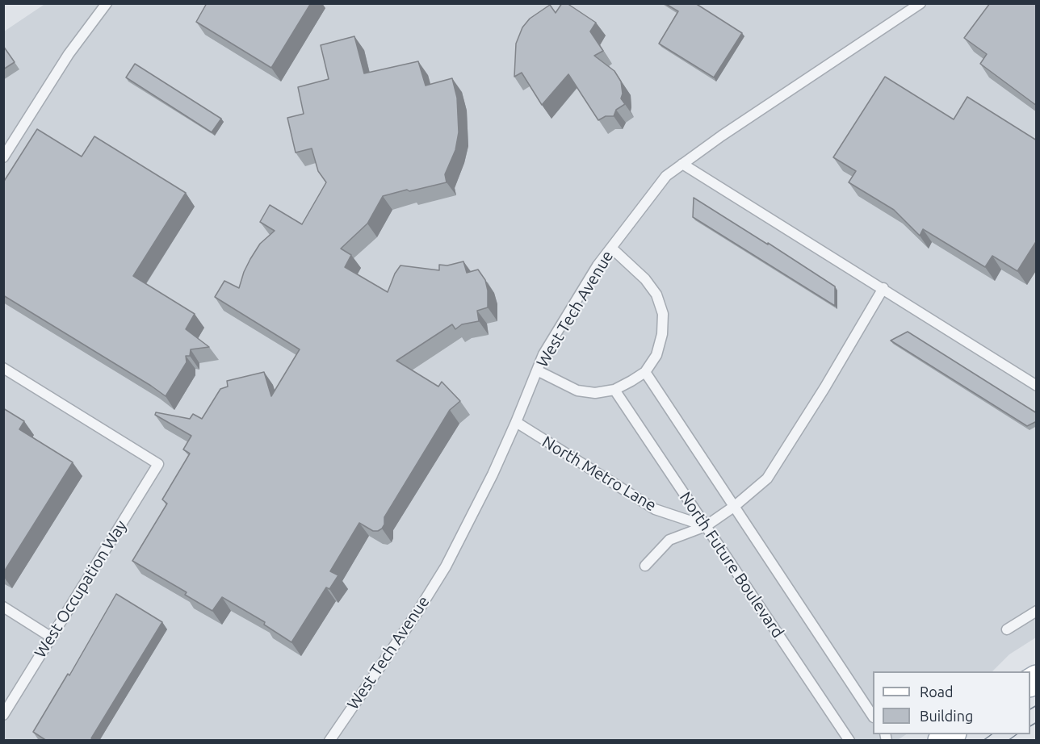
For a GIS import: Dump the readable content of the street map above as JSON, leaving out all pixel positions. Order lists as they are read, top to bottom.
{
  "streets": {
    "lane": [
      "West Tech Avenue",
      "North Metro Lane",
      "North Future Boulevard",
      "West Occupation Way"
    ]
  },
  "crossings": [
    ["West Tech Avenue", "North Metro Lane"],
    ["North Metro Lane", "North Future Boulevard"]
  ],
  "legend": ["Road", "Building"]
}
